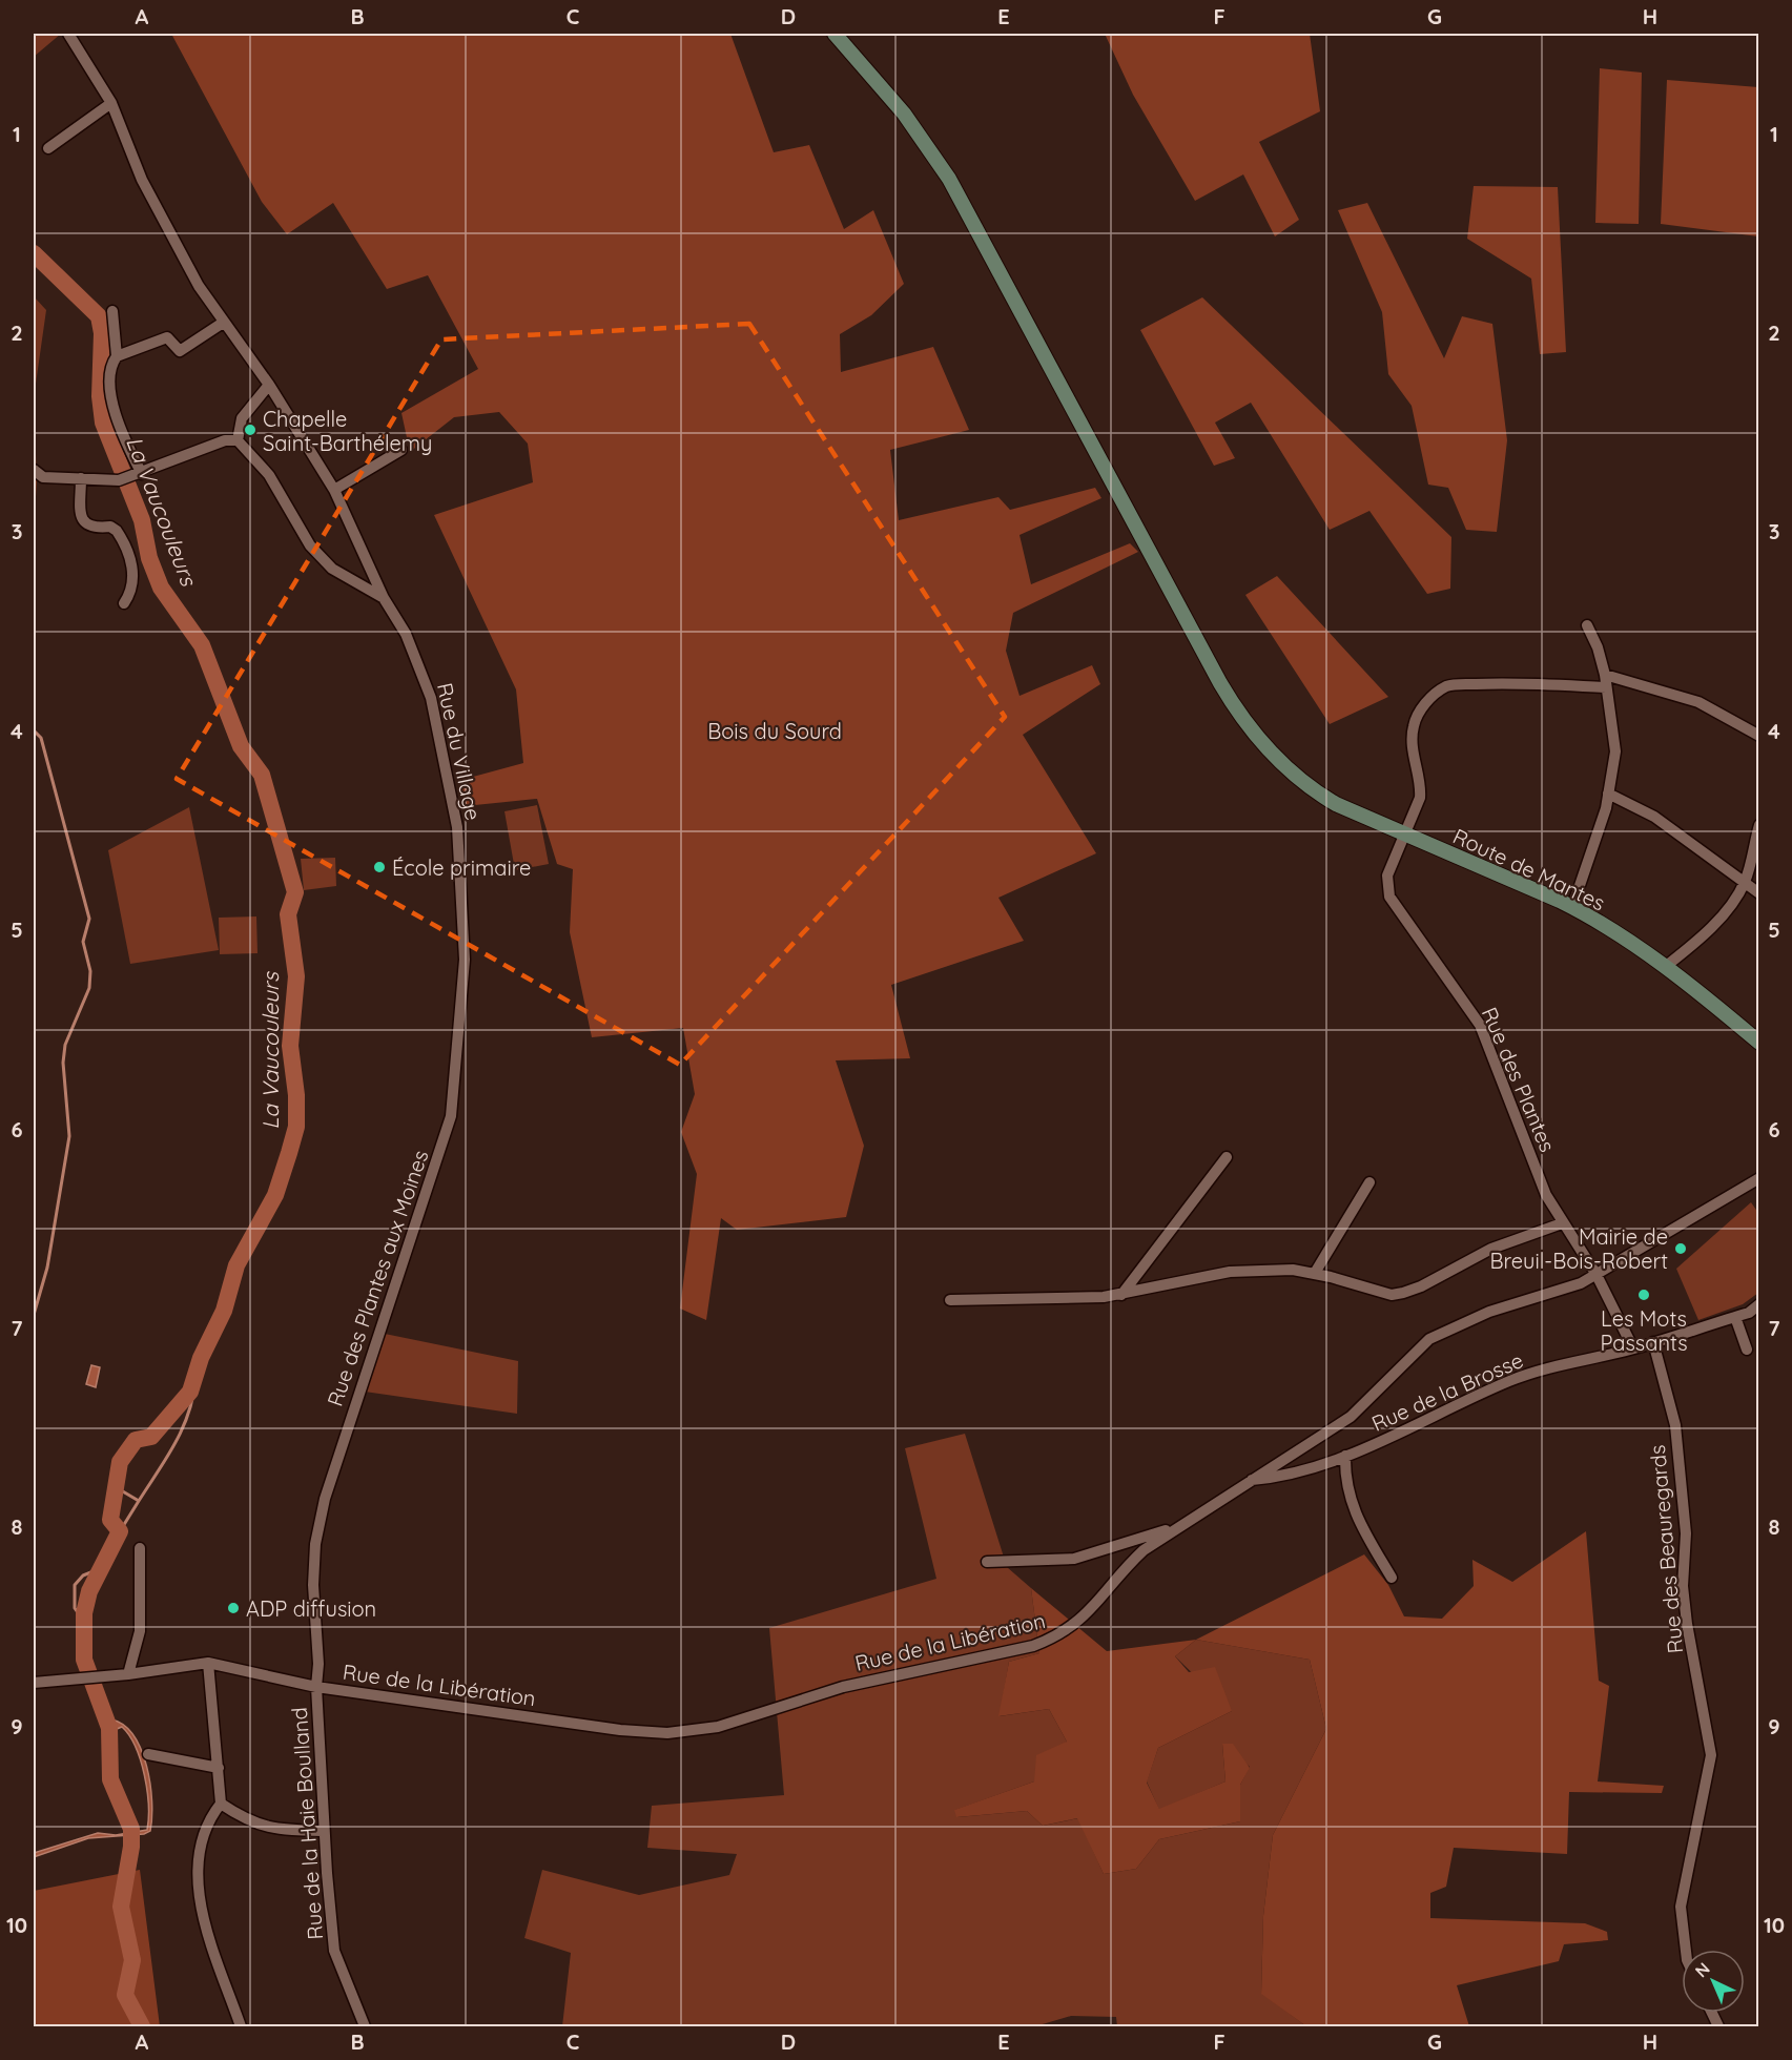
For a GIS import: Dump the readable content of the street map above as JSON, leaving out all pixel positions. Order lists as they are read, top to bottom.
{
  "streets": {
    "main road": ["Route de Mantes"],
    "street": [
      "Rue du Village",
      "Rue des Plantes",
      "Rue des Plantes aux Moines",
      "Rue de la Brosse",
      "Rue des Beauregards",
      "Rue de la Libération",
      "Rue de la Haie Boulland"
    ]
  },
  "crossings": [
    ["Rue du Village", "Rue des Plantes aux Moines"],
    ["Route de Mantes", "Rue des Plantes"],
    ["Rue des Plantes", "Rue de la Brosse"],
    ["Rue des Plantes", "Rue de la Libération"],
    ["Rue des Plantes aux Moines", "Rue de la Libération"],
    ["Rue des Plantes aux Moines", "Rue de la Haie Boulland"],
    ["Rue de la Brosse", "Rue des Beauregards"],
    ["Rue de la Brosse", "Rue de la Libération"],
    ["Rue de la Libération", "Rue de la Haie Boulland"]
  ],
  "water": ["La Vaucouleurs"],
  "parks": ["Bois du Sourd"],
  "places": [
    "Chapelle Saint-Barthélemy",
    "École primaire",
    "Mairie de Breuil-Bois-Robert",
    "Les Mots Passants",
    "ADP diffusion"
  ],
  "north": "top left",
  "grid": {
    "columns": [
      "A",
      "B",
      "C",
      "D",
      "E",
      "F",
      "G",
      "H"
    ],
    "rows": [
      "1",
      "2",
      "3",
      "4",
      "5",
      "6",
      "7",
      "8",
      "9",
      "10"
    ]
  }
}
